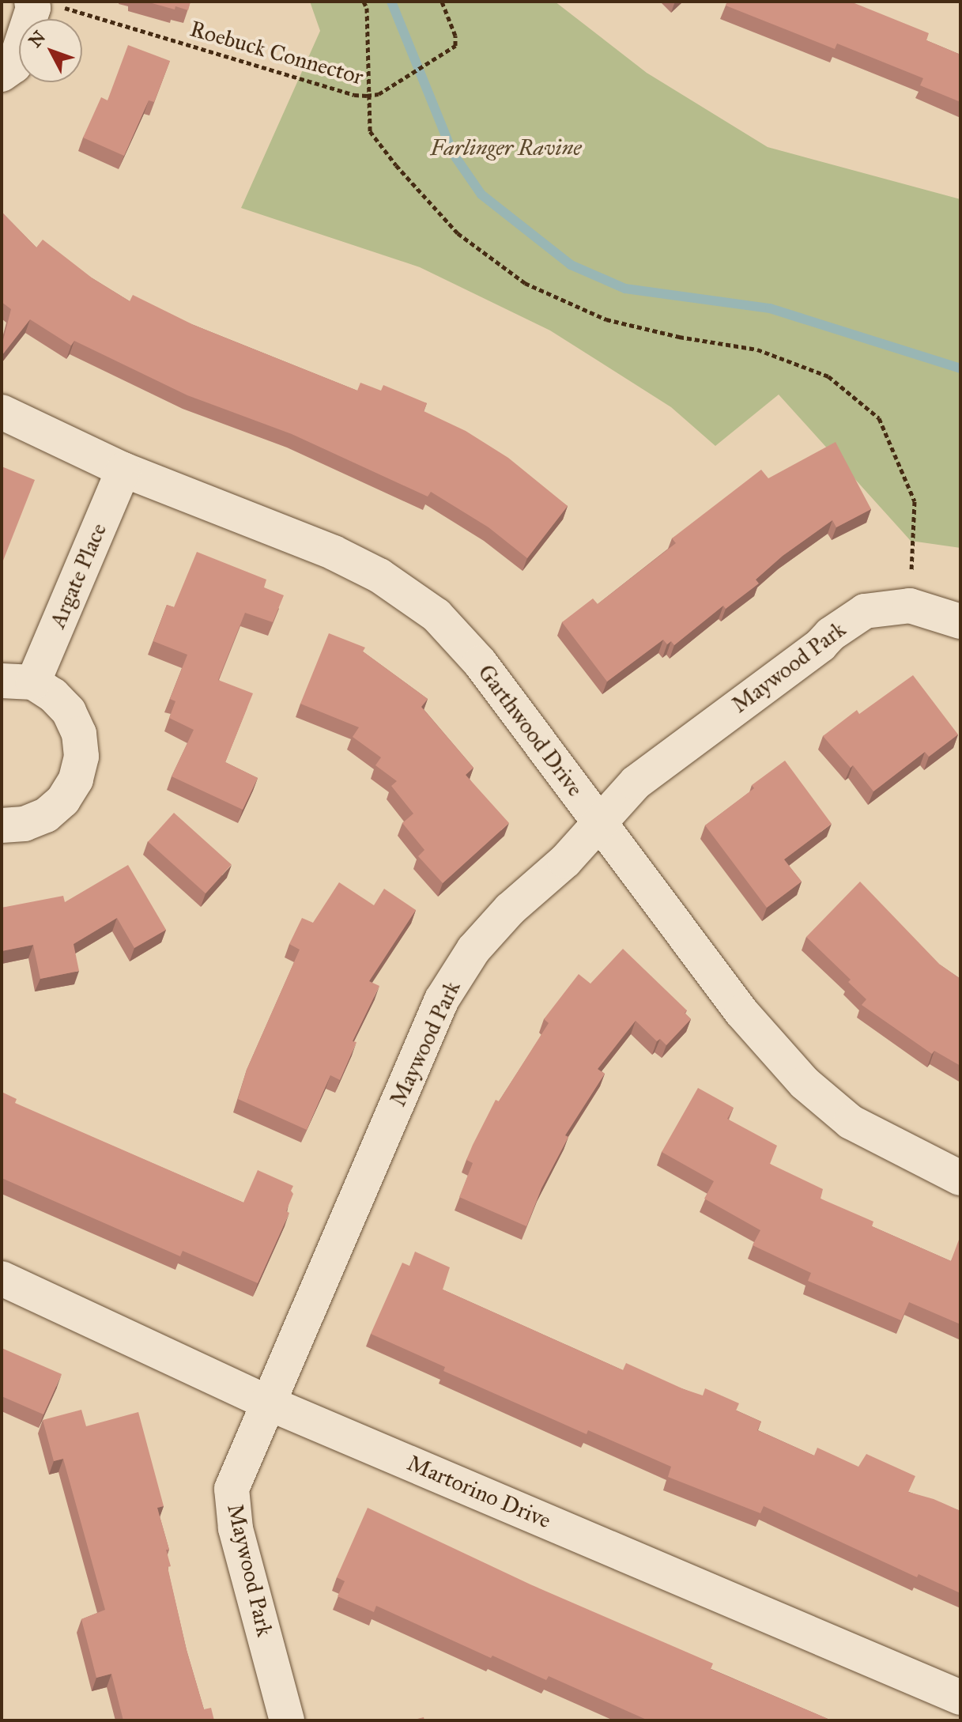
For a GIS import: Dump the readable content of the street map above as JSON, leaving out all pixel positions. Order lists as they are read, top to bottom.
{
  "streets": {
    "street": [
      "Argate Place",
      "Maywood Park",
      "Garthwood Drive",
      "Martorino Drive"
    ],
    "path": ["Roebuck Connector"]
  },
  "crossings": [
    ["Argate Place", "Garthwood Drive"],
    ["Maywood Park", "Garthwood Drive"],
    ["Maywood Park", "Martorino Drive"]
  ],
  "parks": ["Farlinger Ravine"],
  "north": "top left"
}
